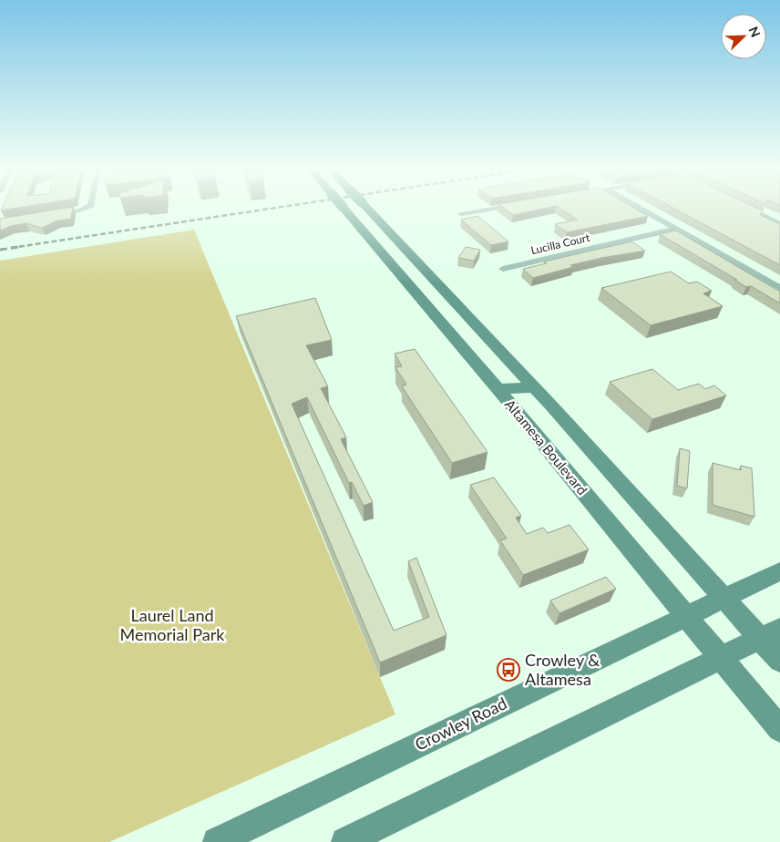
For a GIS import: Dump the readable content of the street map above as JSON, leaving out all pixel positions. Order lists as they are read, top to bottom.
{
  "streets": {
    "main road": ["Altamesa Boulevard", "Crowley Road"],
    "street": ["Lucilla Court"]
  },
  "crossings": [
    ["Altamesa Boulevard", "Crowley Road"]
  ],
  "parks": ["Laurel Land Memorial Park"],
  "places": {
    "bus stop": ["Crowley & Altamesa"]
  },
  "north": "top right"
}
